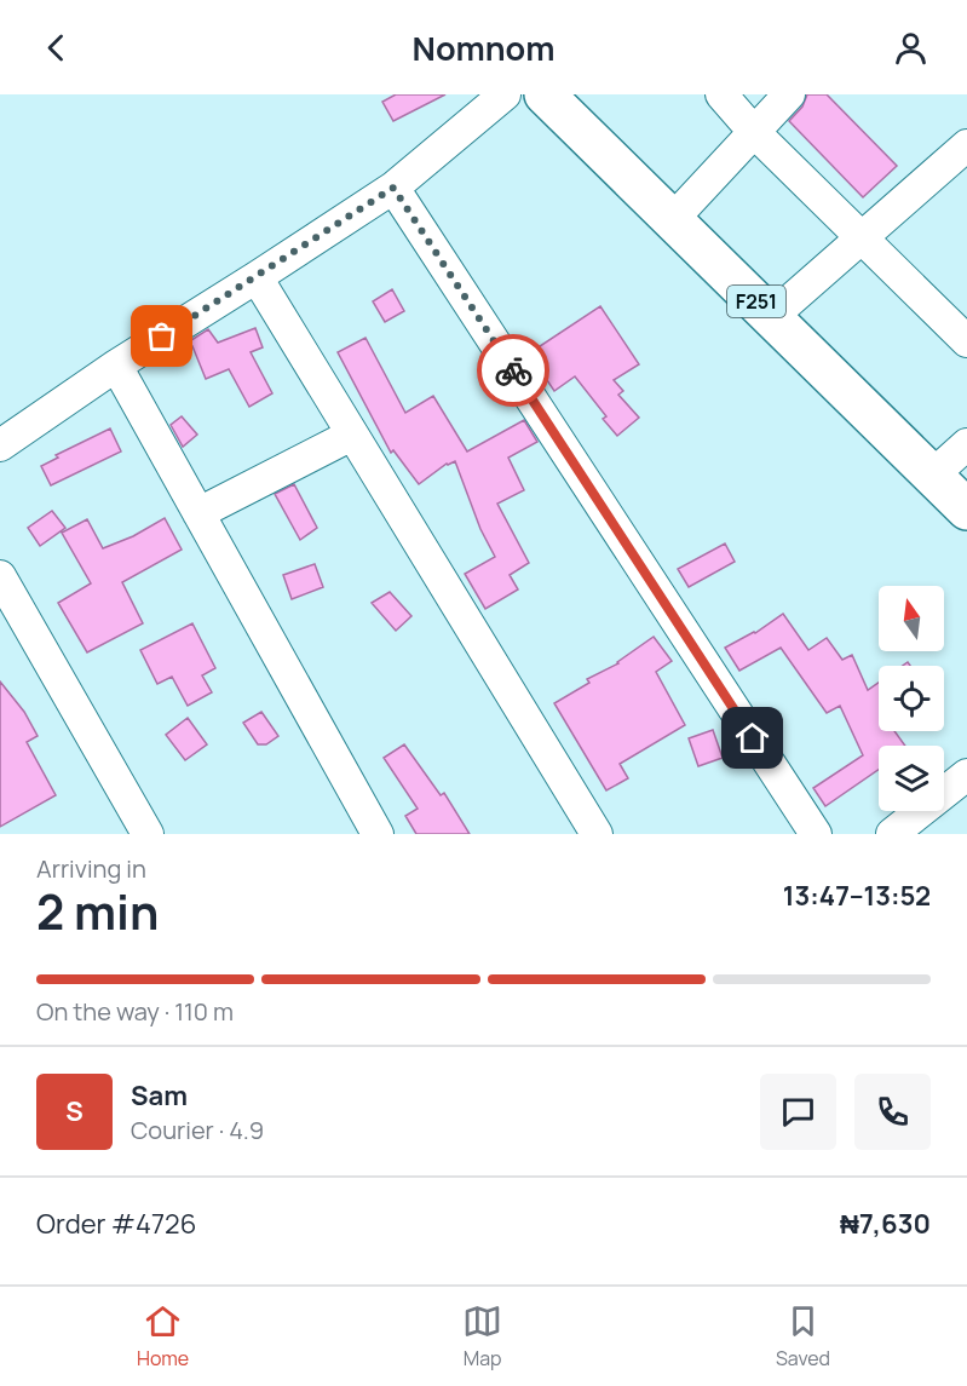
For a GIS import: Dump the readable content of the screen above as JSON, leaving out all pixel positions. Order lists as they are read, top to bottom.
{
  "streets": {
    "main road": ["F251"]
  },
  "north": "top",
  "page": {
    "header": "Nomnom",
    "heading": ["2 min", "Arriving in", "13:47–13:52"],
    "panel": [
      "Sam",
      "Courier · 4.9",
      "Order #4726",
      "₦7,630"
    ],
    "bar": "On the way · 110 m",
    "round": "S",
    "tabs": ["Home", "Map", "Saved"]
  }
}
